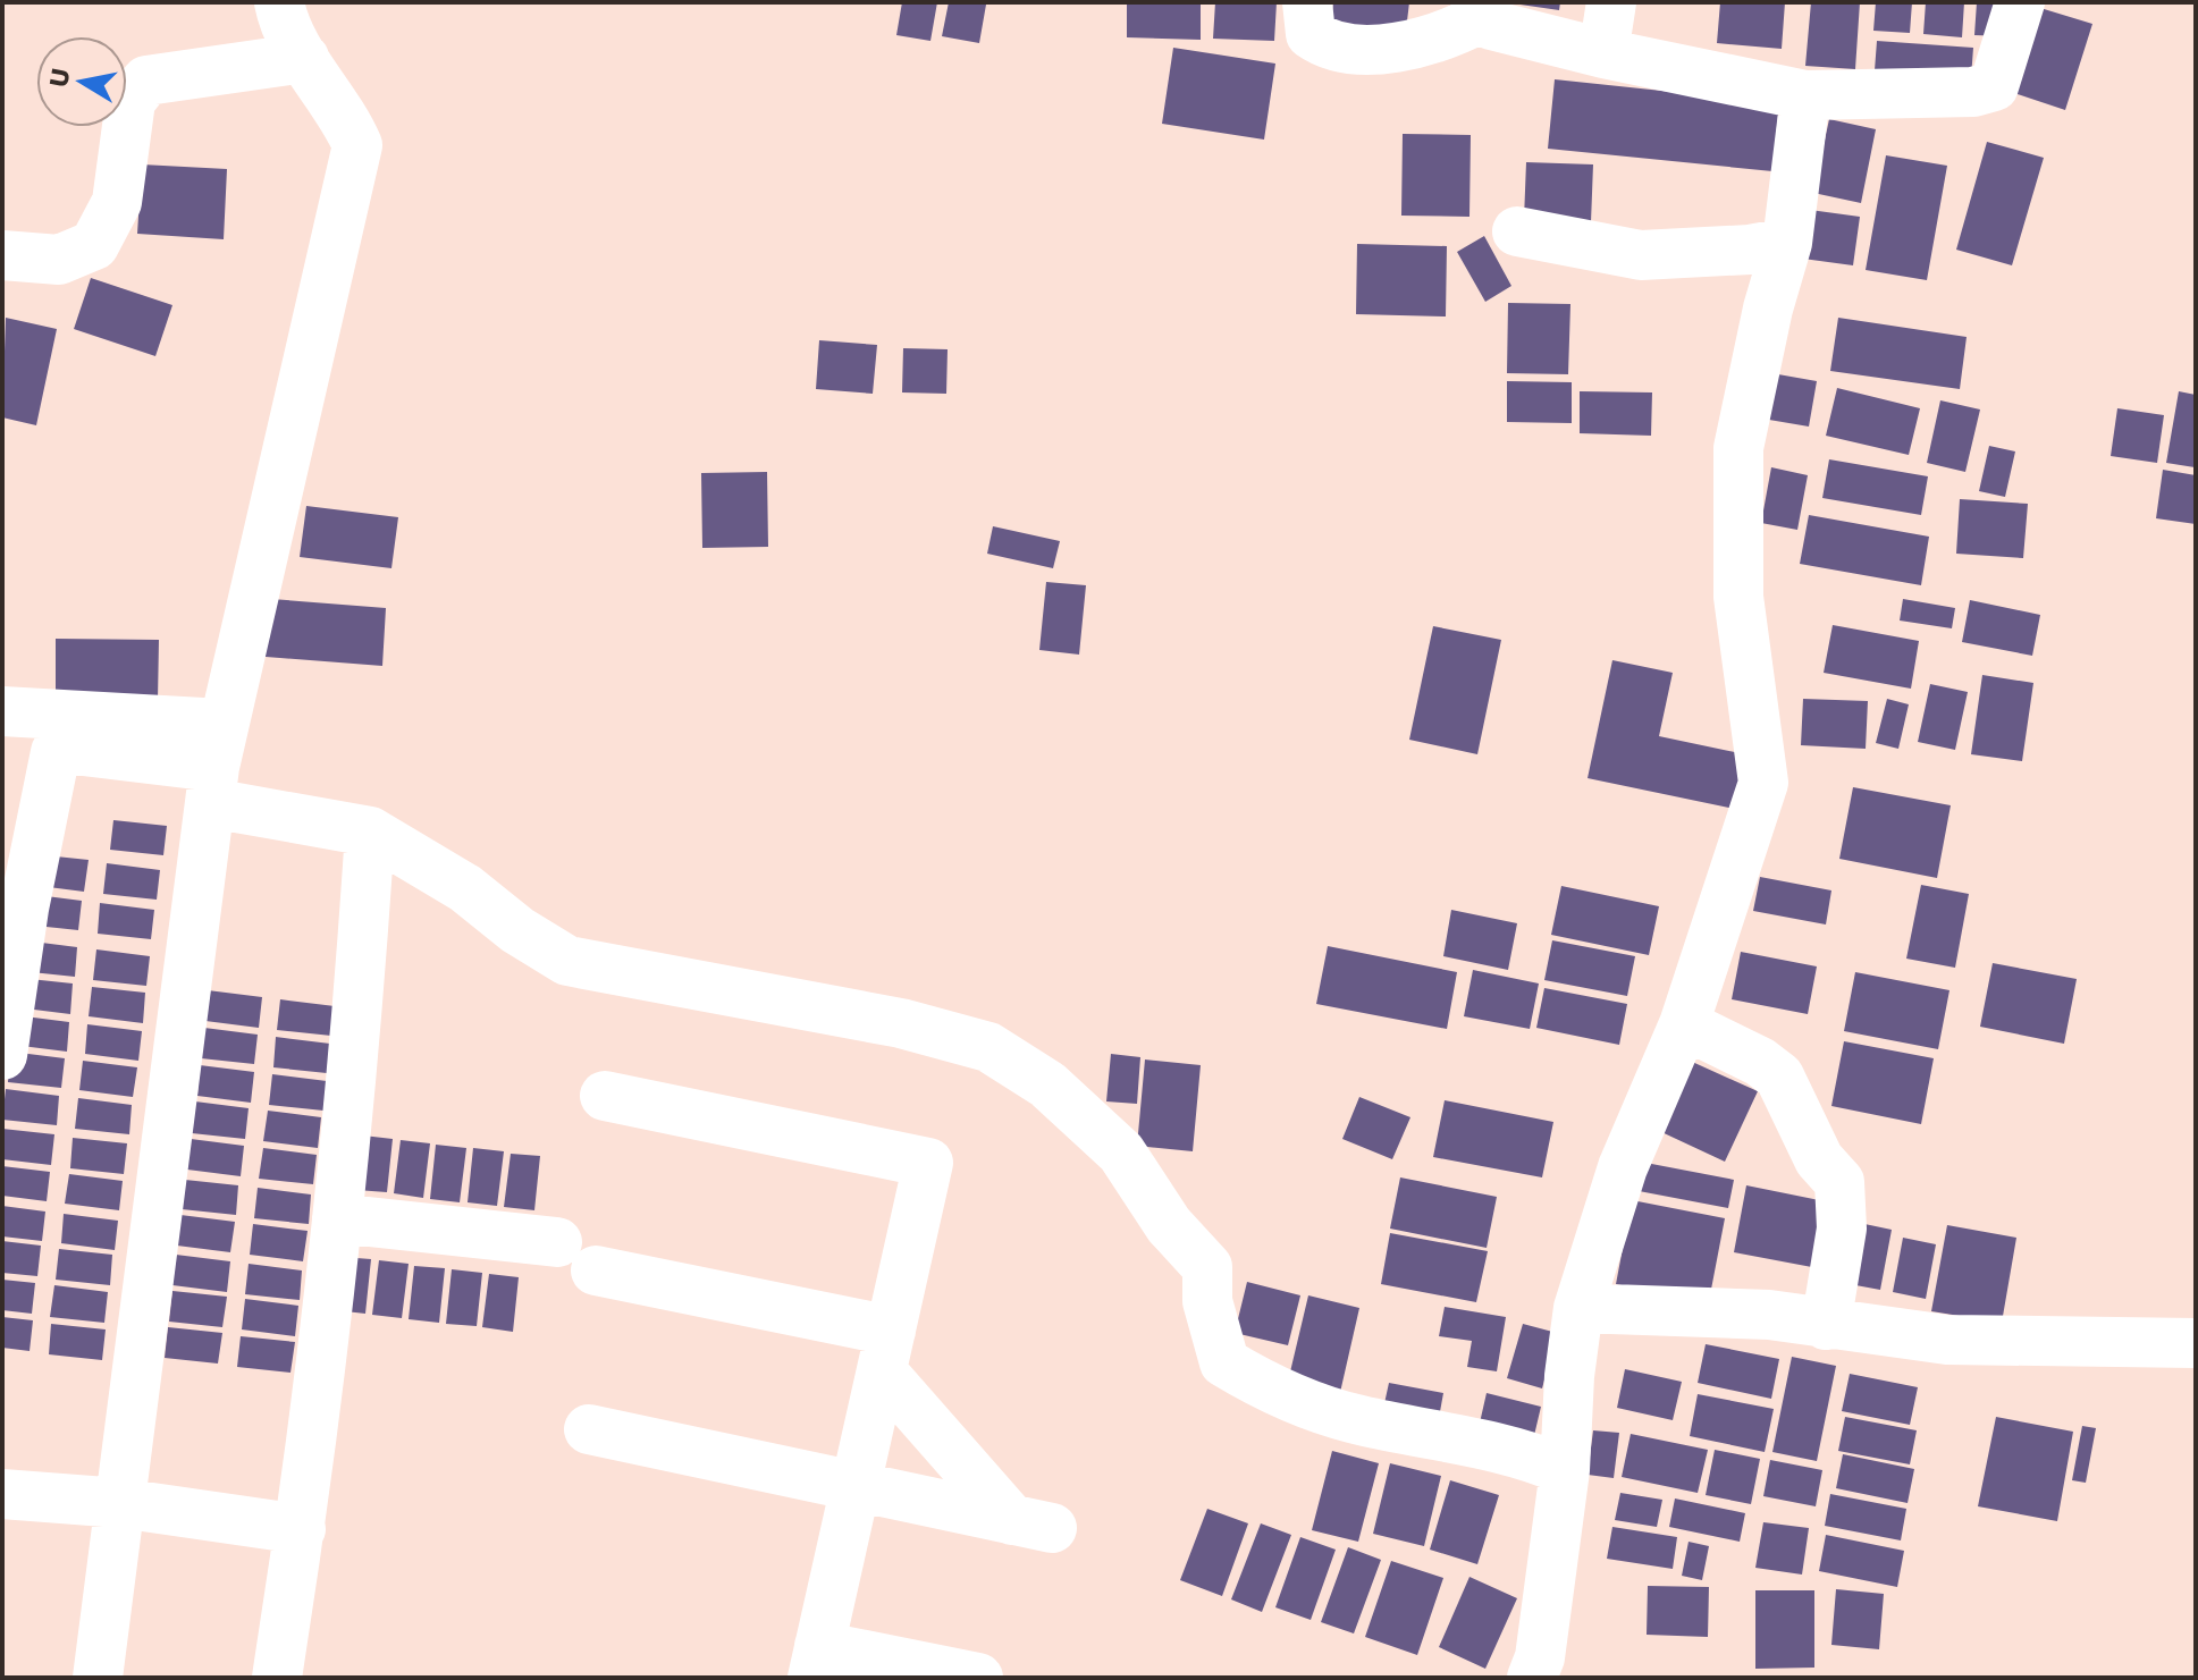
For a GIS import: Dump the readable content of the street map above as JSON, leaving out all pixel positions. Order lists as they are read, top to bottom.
{
  "north": "left"
}
